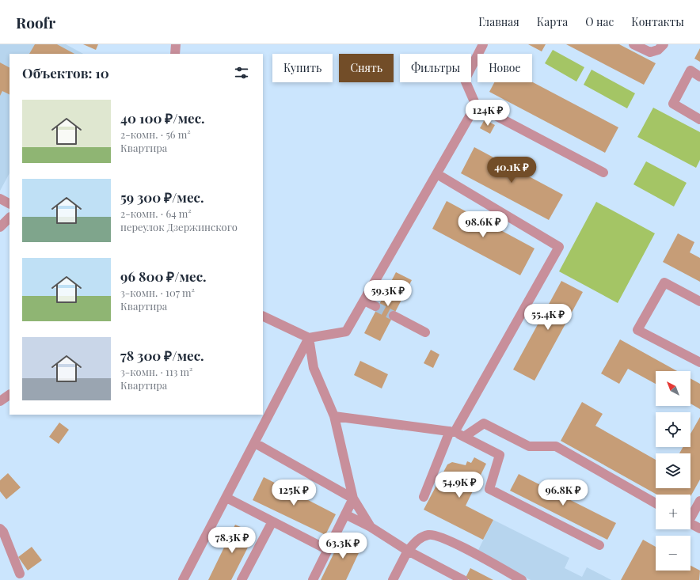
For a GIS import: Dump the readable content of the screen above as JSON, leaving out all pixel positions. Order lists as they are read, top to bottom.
{
  "north": "top left",
  "page": {
    "header": "Roofr",
    "nav": [
      "Главная",
      "Карта",
      "О нас",
      "Контакты"
    ],
    "chip": [
      "Купить",
      "Снять",
      "Фильтры",
      "Новое"
    ],
    "heading": "Объектов: 10",
    "list": [
      {
        "name": "40 100 ₽/мес.",
        "note": "2-комн. · 56 m² · Квартира"
      },
      {
        "name": "59 300 ₽/мес.",
        "note": "2-комн. · 64 m² · переулок Дзержинского"
      },
      {
        "name": "96 800 ₽/мес.",
        "note": "3-комн. · 107 m² · Квартира"
      },
      {
        "name": "78 300 ₽/мес.",
        "note": "3-комн. · 113 m² · Квартира"
      }
    ],
    "price": [
      "124K ₽",
      "40.1K ₽",
      "98.6K ₽",
      "59.3K ₽",
      "55.4K ₽",
      "54.9K ₽",
      "125K ₽",
      "96.8K ₽",
      "78.3K ₽",
      "63.3K ₽"
    ],
    "map_buttons": ["+", "−"]
  }
}
